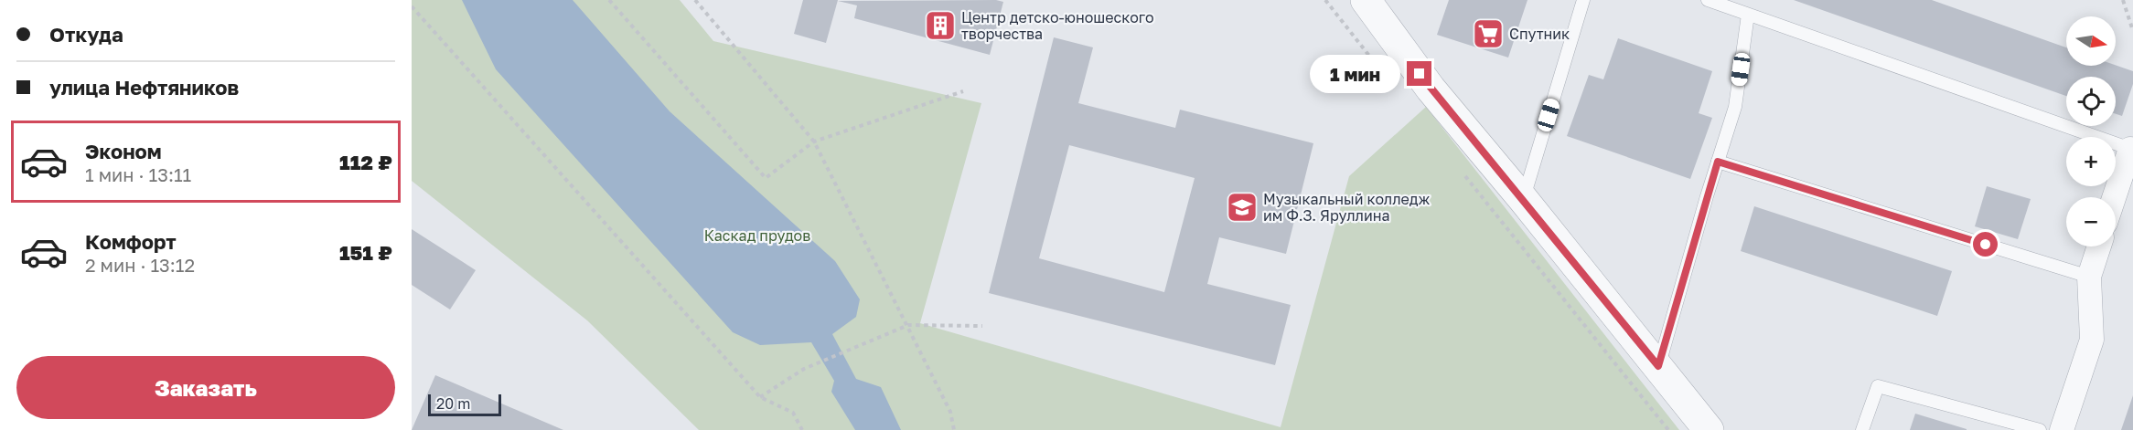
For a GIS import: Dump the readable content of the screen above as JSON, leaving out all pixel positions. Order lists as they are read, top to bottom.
{
  "parks": ["Каскад прудов"],
  "places": {
    "building": ["Центр детско-юношеского творчества"],
    "supermarket": ["Спутник"],
    "school or university": ["Музыкальный колледж им Ф.З. Яруллина"]
  },
  "scale_bar": "20 m",
  "north": "right",
  "page": {
    "banner": ["Откуда", "улица Нефтяников"],
    "map_buttons": ["+", "−"],
    "bubble": "1 мин",
    "list": [
      {
        "name": "Эконом",
        "note": "1 мин · 13:11",
        "value": "112 ₽"
      },
      {
        "name": "Комфорт",
        "note": "2 мин · 13:12",
        "value": "151 ₽"
      }
    ],
    "buttons": "Заказать",
    "scale": "20 m"
  }
}
